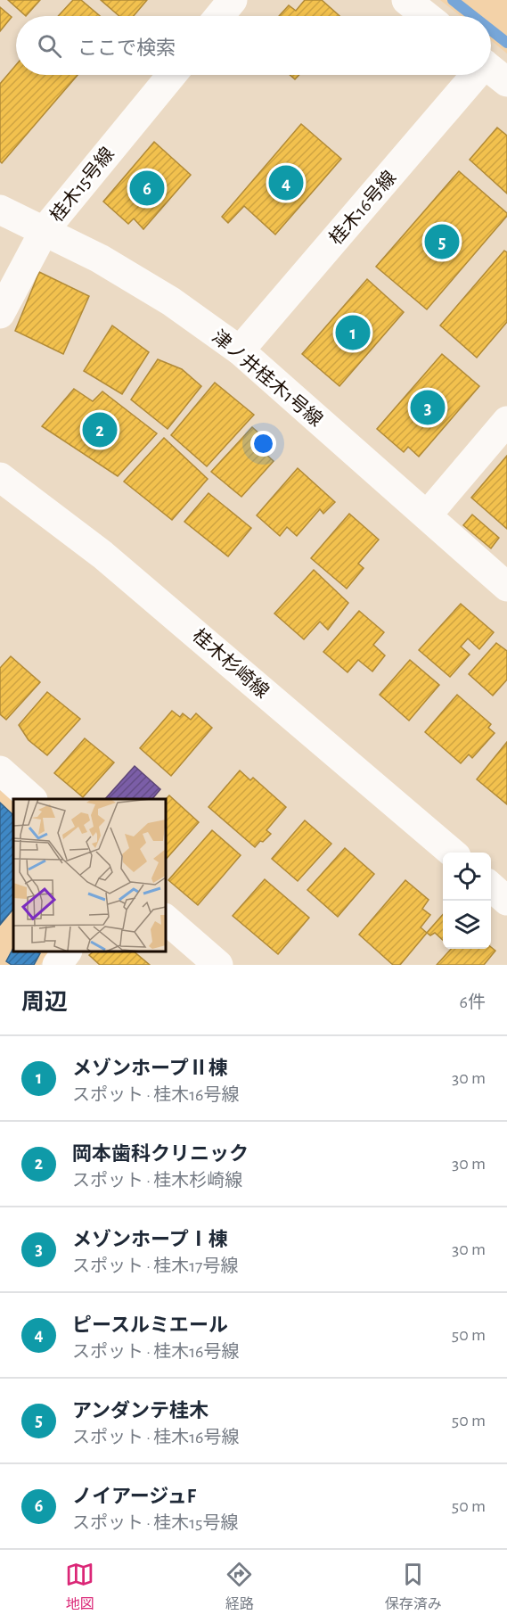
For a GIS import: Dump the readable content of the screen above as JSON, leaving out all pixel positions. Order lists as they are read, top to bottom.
{
  "streets": {
    "street": [
      "桂木15号線",
      "桂木16号線",
      "津ノ井桂木1号線",
      "桂木杉崎線"
    ]
  },
  "crossings": [
    ["桂木15号線", "津ノ井桂木1号線"],
    ["桂木16号線", "津ノ井桂木1号線"]
  ],
  "page": {
    "search": "ここで検索",
    "pins": [
      "4",
      "6",
      "5",
      "1",
      "3",
      "2"
    ],
    "heading": ["周辺", "6件"],
    "list": [
      {
        "mark": "1",
        "name": "メゾンホープⅡ棟",
        "note": "スポット · 桂木16号線",
        "value": "30 m"
      },
      {
        "mark": "2",
        "name": "岡本歯科クリニック",
        "note": "スポット · 桂木杉崎線",
        "value": "30 m"
      },
      {
        "mark": "3",
        "name": "メゾンホープⅠ棟",
        "note": "スポット · 桂木17号線",
        "value": "30 m"
      },
      {
        "mark": "4",
        "name": "ピースルミエール",
        "note": "スポット · 桂木16号線",
        "value": "50 m"
      },
      {
        "mark": "5",
        "name": "アンダンテ桂木",
        "note": "スポット · 桂木16号線",
        "value": "50 m"
      },
      {
        "mark": "6",
        "name": "ノイアージュF",
        "note": "スポット · 桂木15号線",
        "value": "50 m"
      }
    ],
    "nav": ["地図", "経路", "保存済み"]
  }
}
